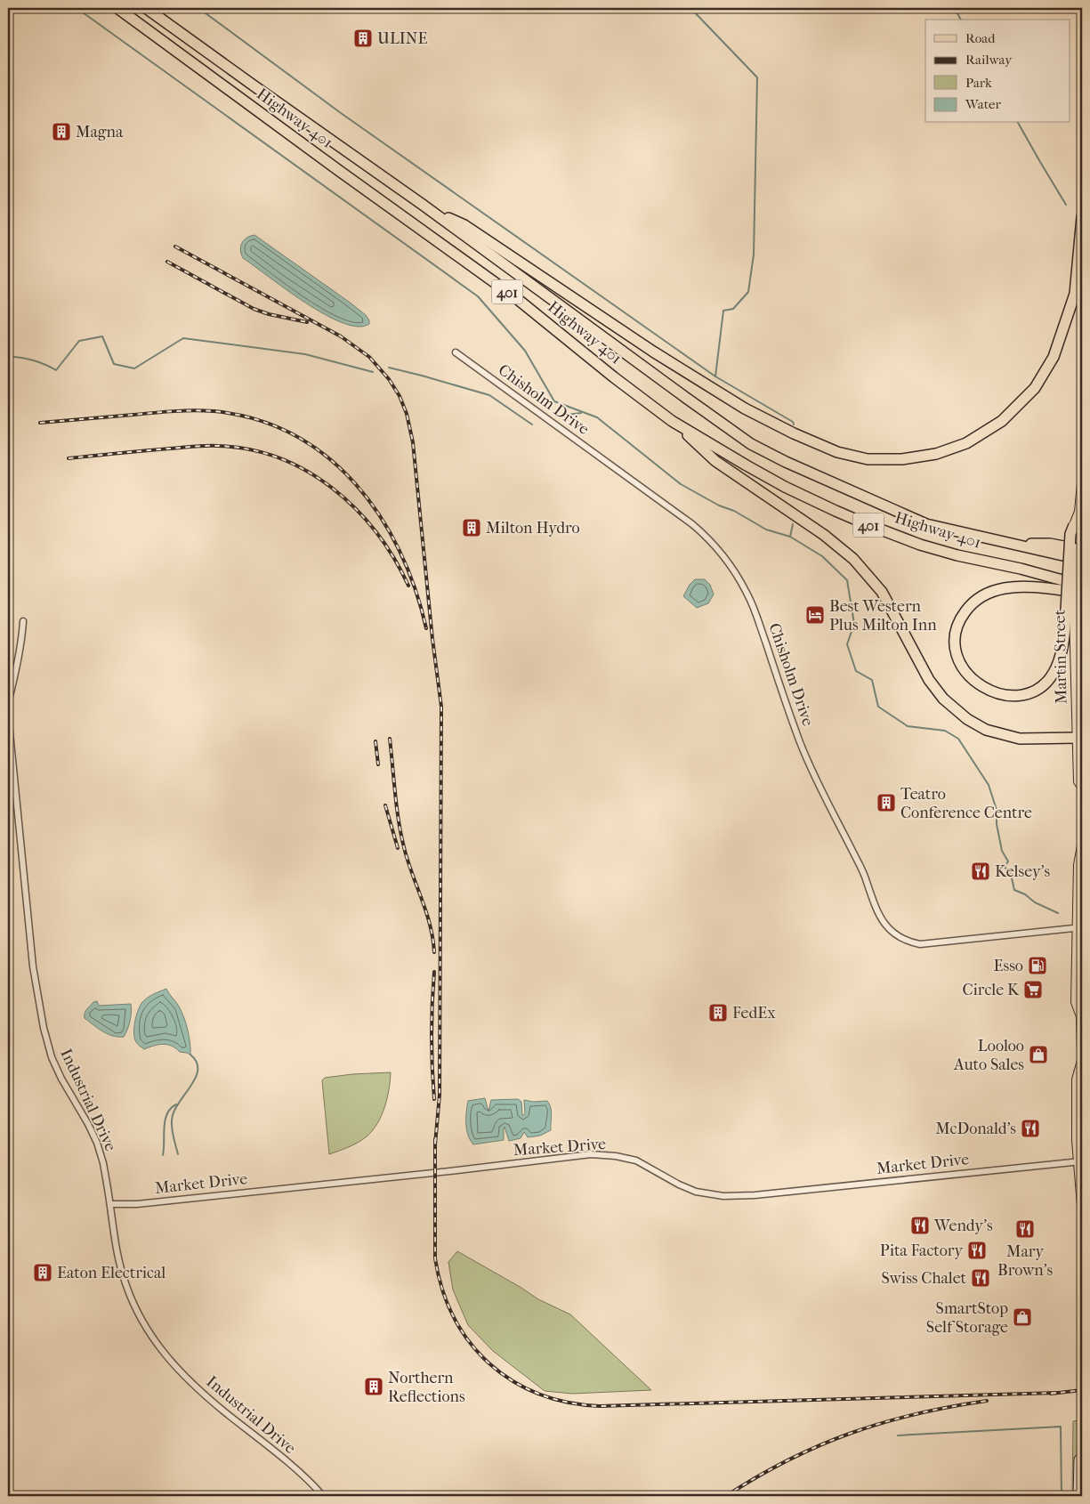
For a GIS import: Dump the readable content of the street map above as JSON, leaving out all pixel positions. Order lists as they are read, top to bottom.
{
  "streets": {
    "highway": ["Highway 401", "401"],
    "main road": ["Martin Street"],
    "street": ["Chisholm Drive", "Industrial Drive", "Market Drive"]
  },
  "crossings": [
    ["Industrial Drive", "Market Drive"]
  ],
  "places": {
    "building": [
      "ULINE",
      "Magna",
      "Milton Hydro",
      "Teatro Conference Centre",
      "FedEx",
      "Eaton Electrical",
      "Northern Reflections"
    ],
    "hotel": ["Best Western Plus Milton Inn"],
    "restaurant": [
      "Kelsey's",
      "McDonald's",
      "Wendy's",
      "Mary Brown's",
      "Pita Factory",
      "Swiss Chalet"
    ],
    "fuel station": ["Esso"],
    "supermarket": ["Circle K"],
    "shop": ["Looloo Auto Sales", "SmartStop Self Storage"]
  },
  "legend": [
    "Road",
    "Railway",
    "Park",
    "Water"
  ]
}
